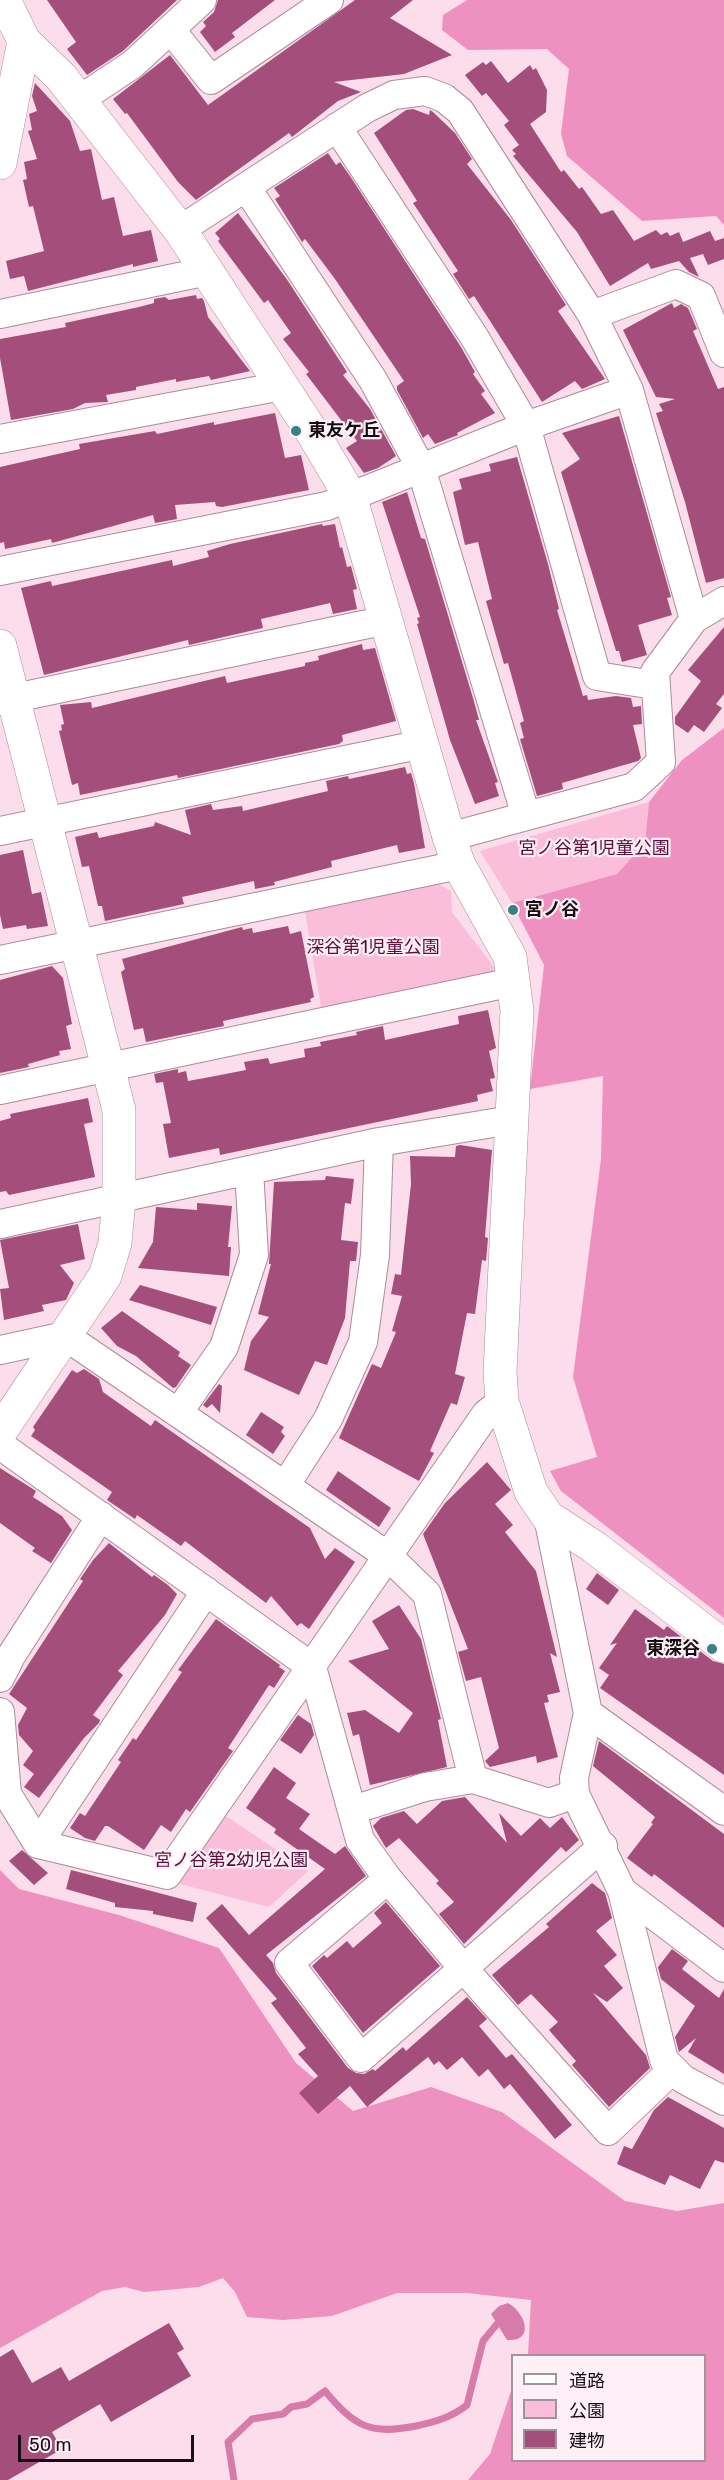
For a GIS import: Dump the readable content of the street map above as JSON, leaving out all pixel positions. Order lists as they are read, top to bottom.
{
  "parks": ["宮ノ谷第1児童公園", "深谷第1児童公園", "宮ノ谷第2幼児公園"],
  "places": ["東友ケ丘", "宮ノ谷", "東深谷"],
  "legend": ["道路", "公園", "建物"],
  "scale_bar": "50 m"
}
